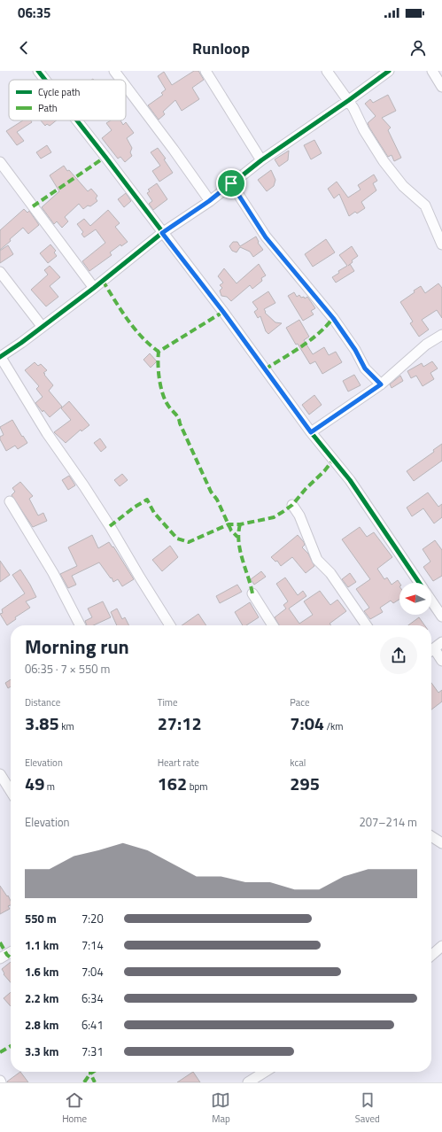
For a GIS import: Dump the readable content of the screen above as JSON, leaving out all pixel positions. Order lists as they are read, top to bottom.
{
  "legend": ["Cycle path", "Path"],
  "north": "left",
  "page": {
    "status": "06:35",
    "header": "Runloop",
    "heading": ["Morning run", "06:35 · 7 × 550 m"],
    "stats": [
      ["Distance", "3.85 km"],
      ["Time", "27:12"],
      ["Pace", "7:04 /km"],
      ["Elevation", "49 m"],
      ["Heart rate", "162 bpm"],
      ["kcal", "295"]
    ],
    "chart": ["Elevation", "207–214 m"],
    "list": [
      {
        "name": "550 m",
        "note": "7:20"
      },
      {
        "name": "1.1 km",
        "note": "7:14"
      },
      {
        "name": "1.6 km",
        "note": "7:04"
      },
      {
        "name": "2.2 km",
        "note": "6:34"
      },
      {
        "name": "2.8 km",
        "note": "6:41"
      },
      {
        "name": "3.3 km",
        "note": "7:31"
      }
    ],
    "tabs": ["Home", "Map", "Saved"]
  }
}
